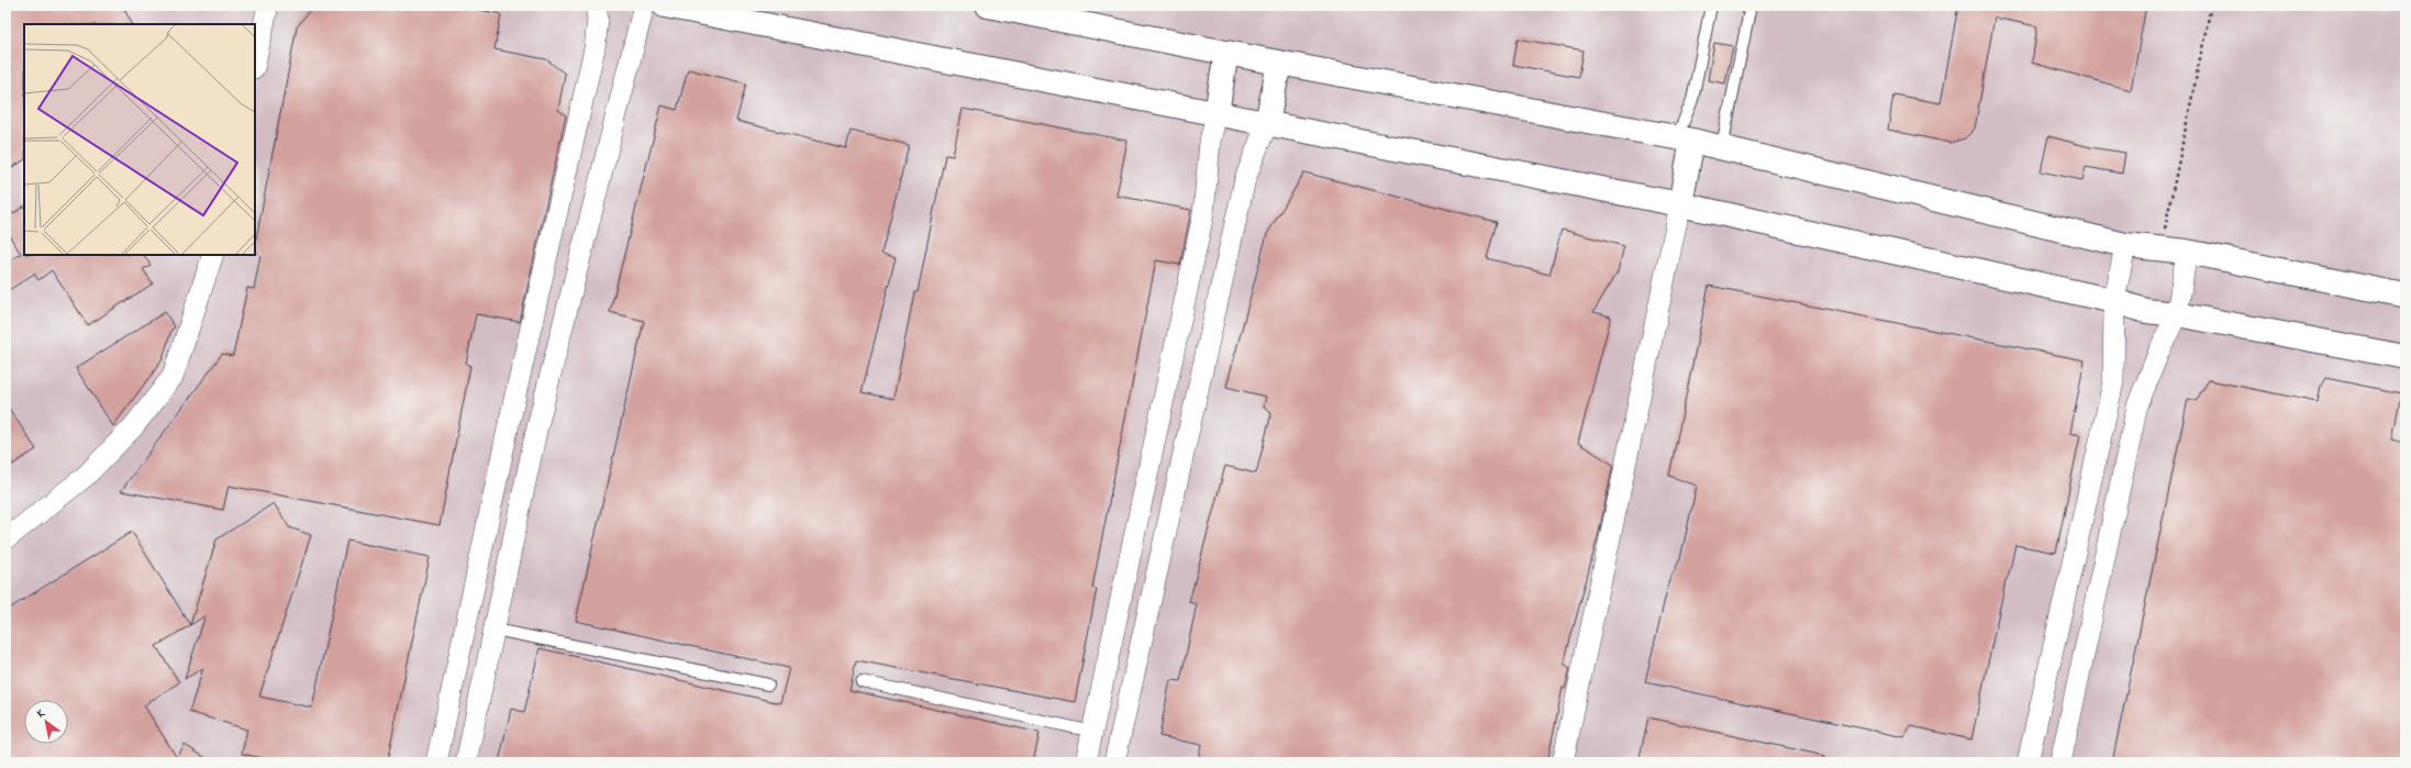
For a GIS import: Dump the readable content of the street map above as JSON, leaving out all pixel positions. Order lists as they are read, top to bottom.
{
  "north": "top left"
}
